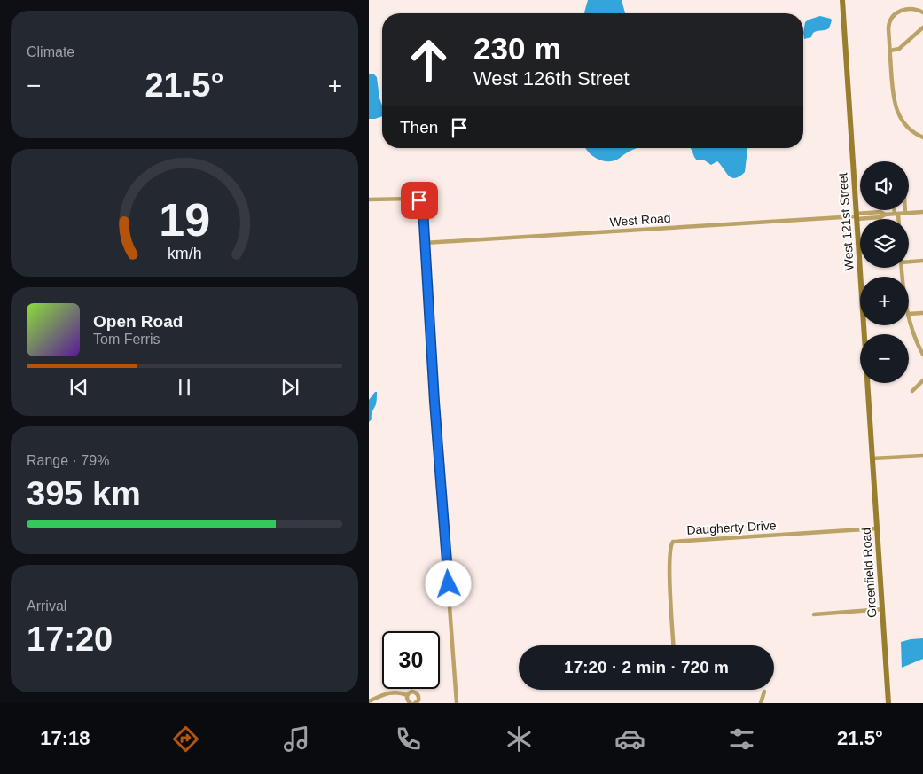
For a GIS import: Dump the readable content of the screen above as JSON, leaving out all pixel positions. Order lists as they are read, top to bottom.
{
  "streets": {
    "street": [
      "West Road",
      "West 121st Street",
      "Daugherty Drive",
      "Greenfield Road"
    ]
  },
  "crossings": [
    ["West Road", "West 121st Street"],
    ["West 121st Street", "Greenfield Road"],
    ["Daugherty Drive", "Greenfield Road"]
  ],
  "page": {
    "tile": [
      "Climate",
      ["Range · 79%", "395 km"],
      ["Arrival", "17:20"]
    ],
    "turn": ["230 m", "West 126th Street"],
    "heat": ["−", "21.5°", "+"],
    "then": "Then",
    "map_buttons": ["+", "−"],
    "song": ["Open Road", "Tom Ferris"],
    "limit": "30",
    "trip": "17:20 · 2 min · 720 m",
    "tabs": ["17:18", "21.5°"],
    "gauge": ["19", "km/h"]
  }
}
